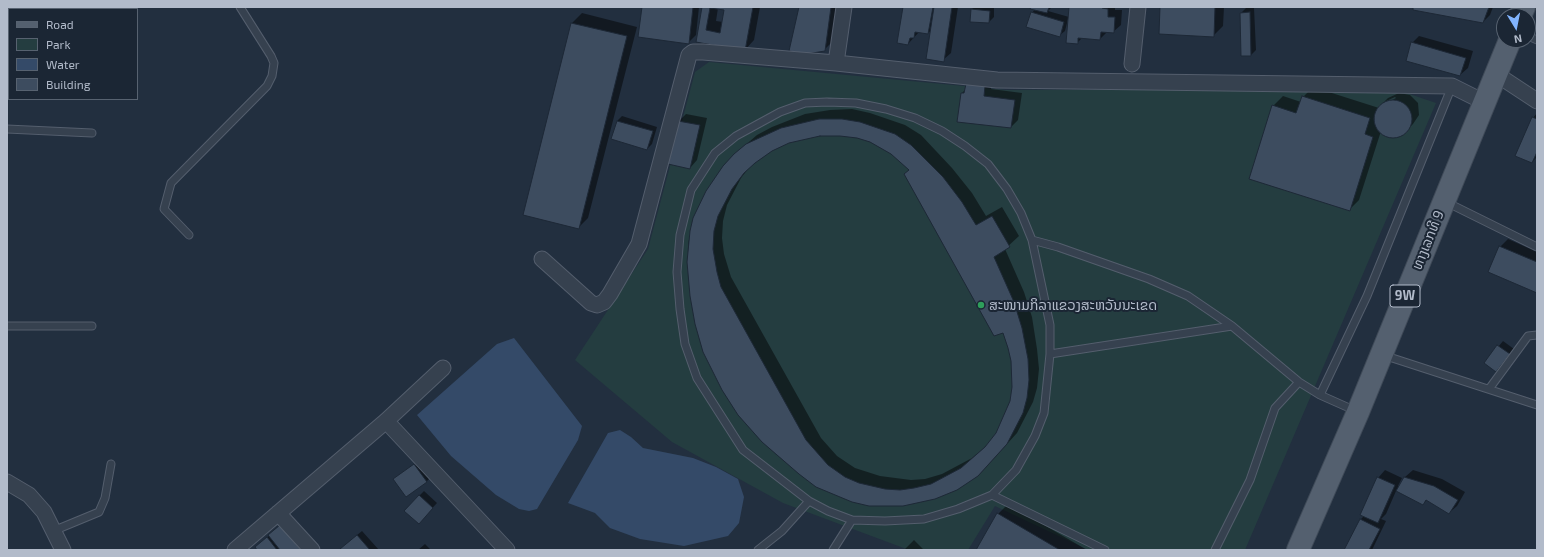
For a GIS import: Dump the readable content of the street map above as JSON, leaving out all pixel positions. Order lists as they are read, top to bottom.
{
  "streets": {
    "main road": ["ທາງເລກທີ 9", "9W"]
  },
  "places": ["ສະໜາມກິລາແຂວງສະຫວັນນະເຂດ"],
  "legend": [
    "Road",
    "Park",
    "Water",
    "Building"
  ],
  "north": "bottom"
}
